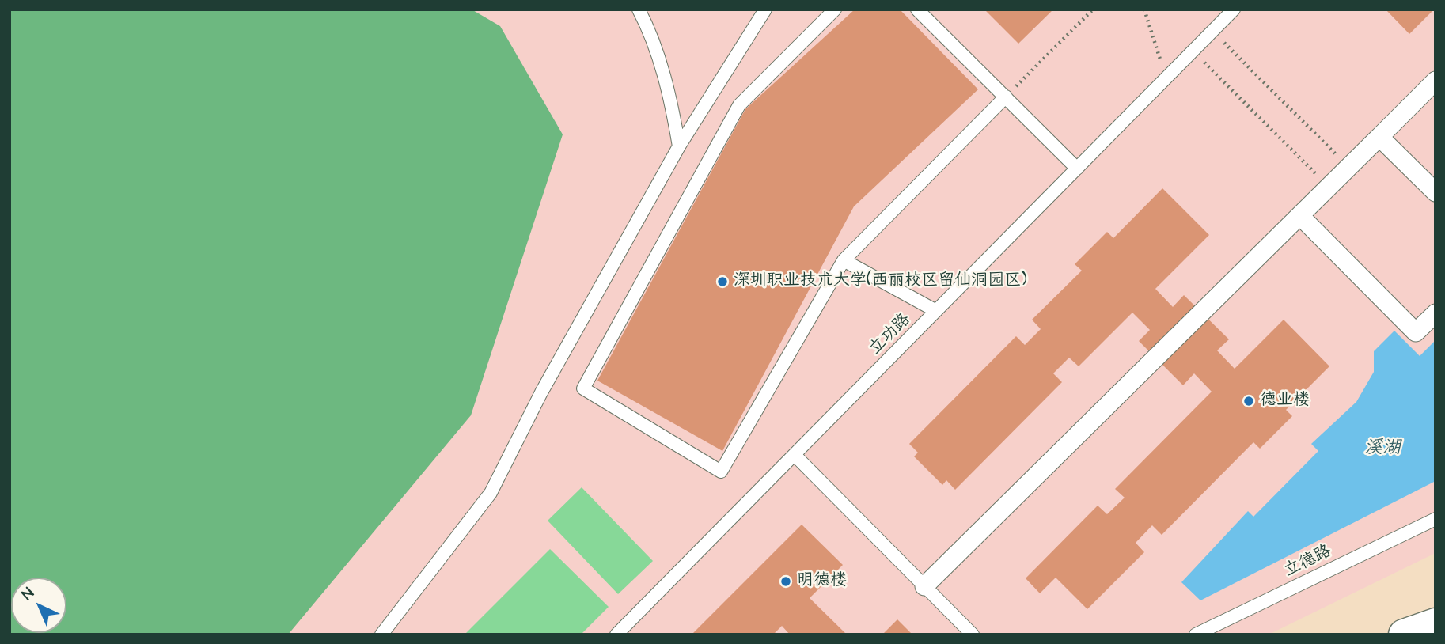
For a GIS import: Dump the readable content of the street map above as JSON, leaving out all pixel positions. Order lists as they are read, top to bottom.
{
  "streets": {
    "lane": ["立功路", "立德路"]
  },
  "water": ["溪湖"],
  "places": ["深圳职业技术大学(西丽校区留仙洞园区)", "德业楼", "明德楼"],
  "north": "top left"
}
